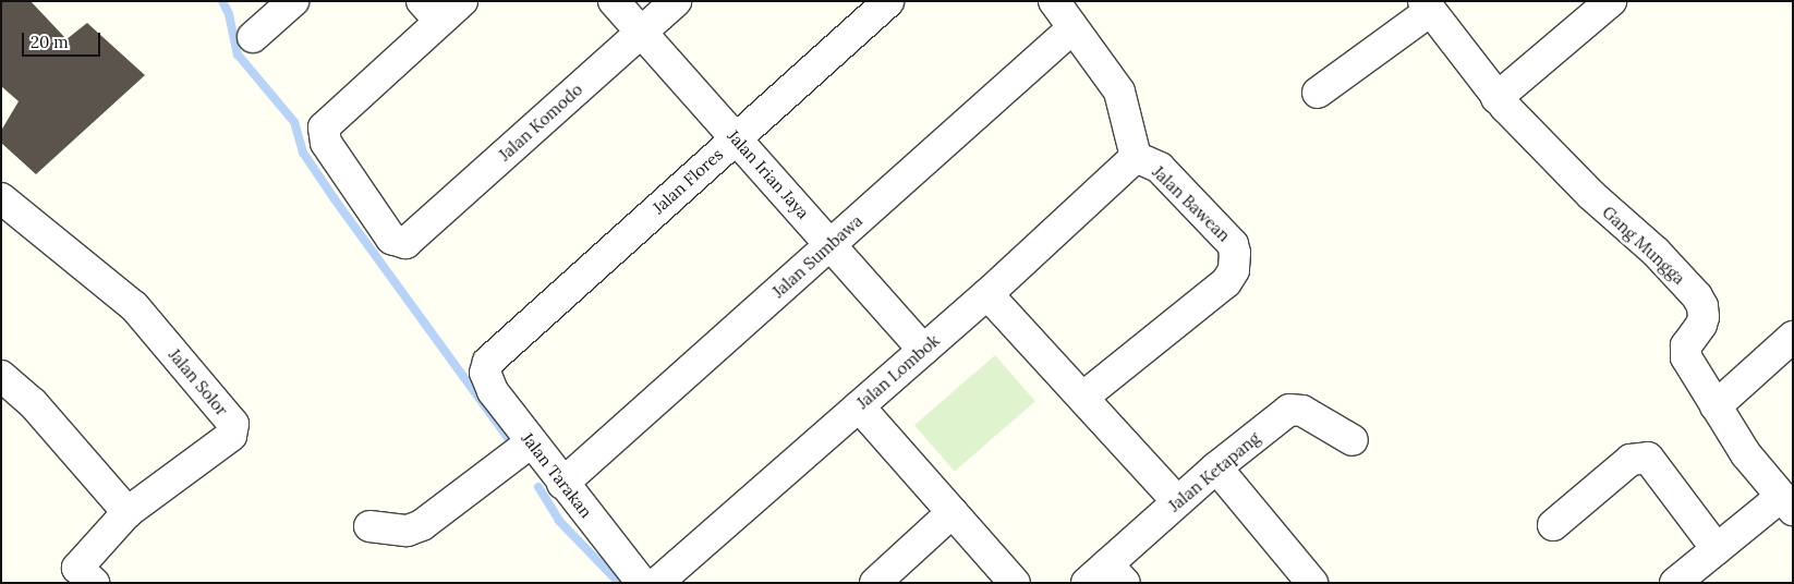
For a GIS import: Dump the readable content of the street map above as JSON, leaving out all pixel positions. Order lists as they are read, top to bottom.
{
  "streets": {
    "street": [
      "Jalan Komodo",
      "Jalan Irian Jaya",
      "Jalan Flores",
      "Jalan Bawean",
      "Gang Mungga",
      "Jalan Sumbawa",
      "Jalan Lombok",
      "Jalan Solor",
      "Jalan Ketapang",
      "Jalan Tarakan"
    ]
  },
  "crossings": [
    ["Jalan Komodo", "Jalan Irian Jaya"],
    ["Jalan Irian Jaya", "Jalan Flores"],
    ["Jalan Irian Jaya", "Jalan Sumbawa"],
    ["Jalan Irian Jaya", "Jalan Lombok"],
    ["Jalan Flores", "Jalan Tarakan"],
    ["Jalan Bawean", "Jalan Sumbawa"],
    ["Jalan Bawean", "Jalan Lombok"],
    ["Jalan Sumbawa", "Jalan Tarakan"]
  ],
  "scale_bar": "20 m"
}
